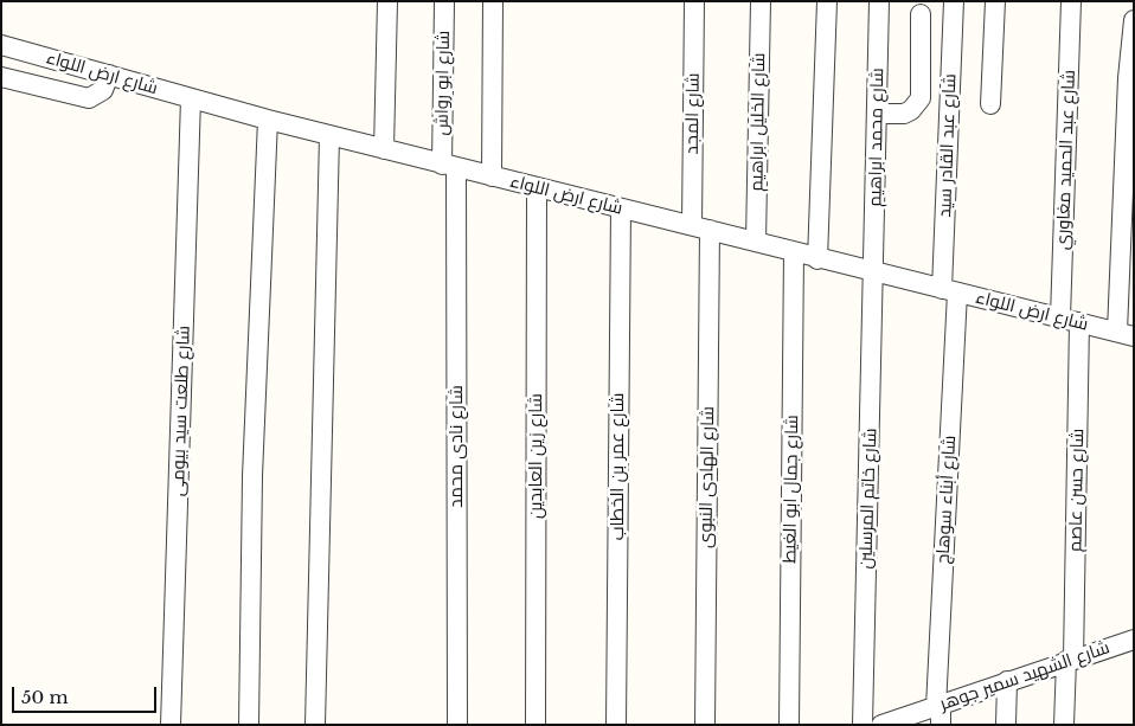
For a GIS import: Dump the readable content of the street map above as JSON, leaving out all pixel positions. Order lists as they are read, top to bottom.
{
  "streets": {
    "street": [
      "شارع ارض اللواء",
      "شارع ابو رواش",
      "شارع المجد",
      "شارع الخليل ابراهيم",
      "شارع محمد ابراهيم",
      "شارع عبد القادر سيد",
      "شارع عبد الحميد مغاوري",
      "شارع طلعت سيد بيومى",
      "شارع نادى محمد",
      "شارع زين العابدين",
      "شارع عمر بن الخطاب",
      "شارع الهادى النبوى",
      "شارع جمال ابو الغيط",
      "شارع حسن عاصم",
      "شارع خاتم المرسلين",
      "شارع أبناء سوهاج",
      "شارع الشهيد سمير جوهر"
    ]
  },
  "crossings": [
    ["شارع ارض اللواء", "شارع ابو رواش"],
    ["شارع ارض اللواء", "شارع المجد"],
    ["شارع ارض اللواء", "شارع الخليل ابراهيم"],
    ["شارع ارض اللواء", "شارع محمد ابراهيم"],
    ["شارع ارض اللواء", "شارع عبد القادر سيد"],
    ["شارع ارض اللواء", "شارع عبد الحميد مغاوري"],
    ["شارع ارض اللواء", "شارع طلعت سيد بيومى"],
    ["شارع ارض اللواء", "شارع نادى محمد"],
    ["شارع ارض اللواء", "شارع زين العابدين"],
    ["شارع ارض اللواء", "شارع عمر بن الخطاب"],
    ["شارع ارض اللواء", "شارع الهادى النبوى"],
    ["شارع ارض اللواء", "شارع جمال ابو الغيط"],
    ["شارع ارض اللواء", "شارع حسن عاصم"],
    ["شارع ارض اللواء", "شارع خاتم المرسلين"],
    ["شارع ارض اللواء", "شارع أبناء سوهاج"],
    ["شارع ابو رواش", "شارع نادى محمد"],
    ["شارع المجد", "شارع الهادى النبوى"],
    ["شارع محمد ابراهيم", "شارع خاتم المرسلين"],
    ["شارع عبد القادر سيد", "شارع أبناء سوهاج"],
    ["شارع عبد الحميد مغاوري", "شارع حسن عاصم"],
    ["شارع حسن عاصم", "شارع الشهيد سمير جوهر"],
    ["شارع أبناء سوهاج", "شارع الشهيد سمير جوهر"]
  ],
  "scale_bar": "50 m"
}
